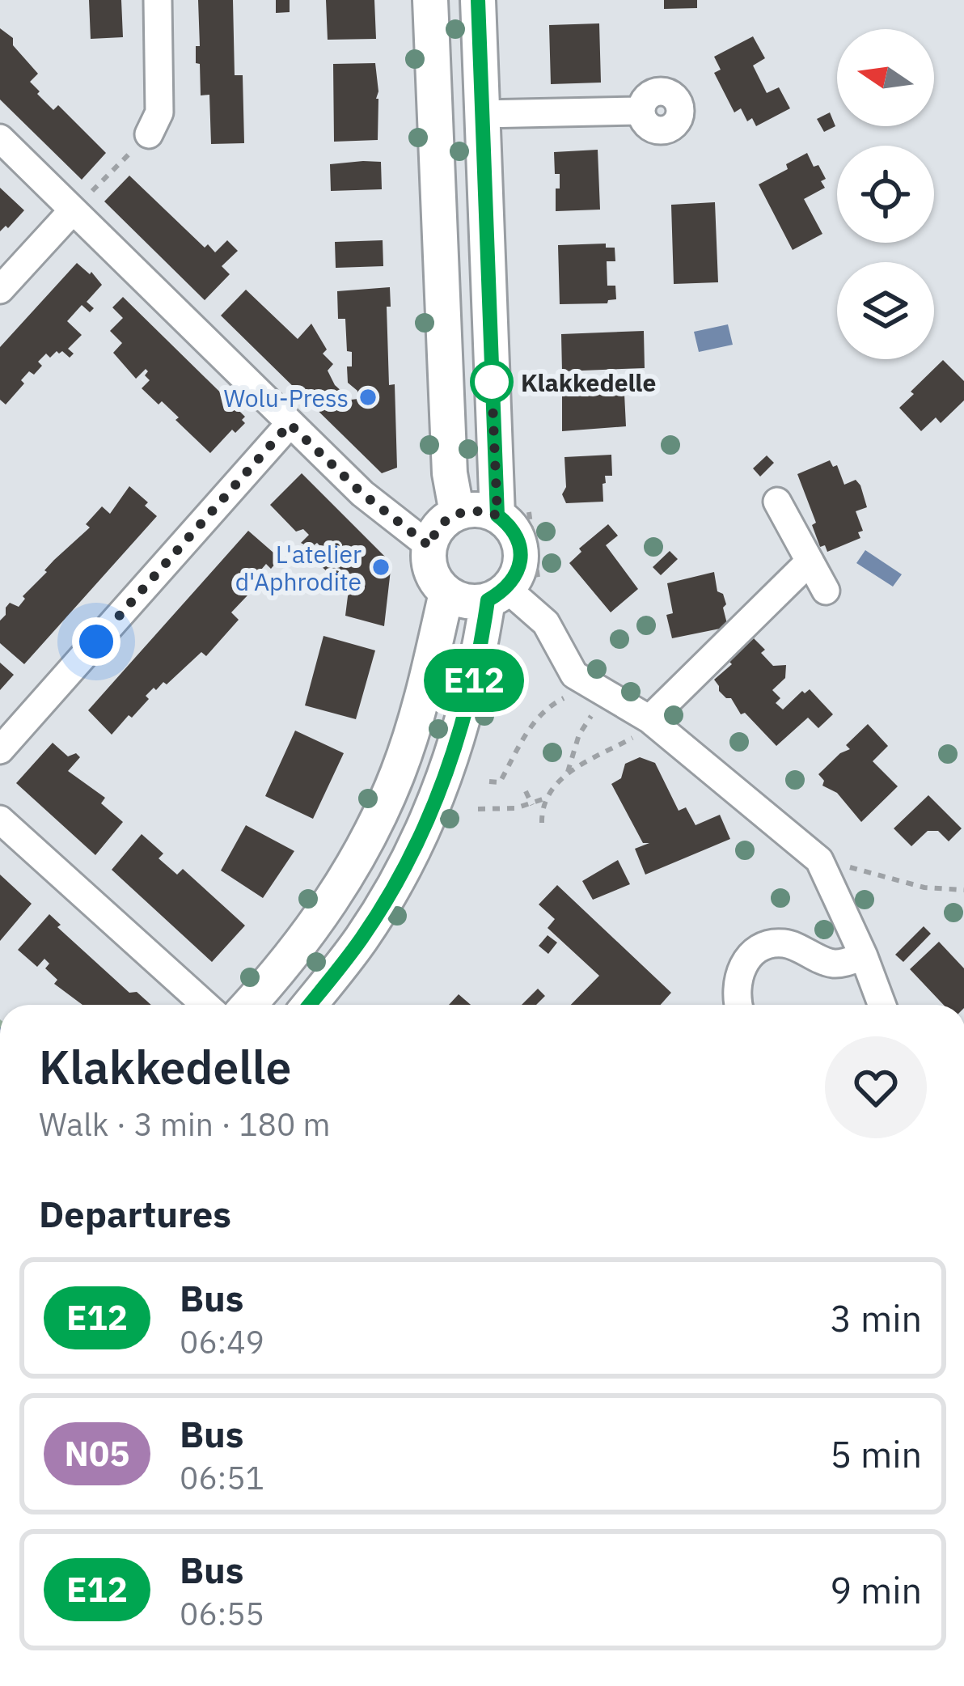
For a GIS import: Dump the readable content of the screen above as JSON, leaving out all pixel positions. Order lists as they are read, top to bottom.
{
  "places": ["Klakkedelle", "Wolu-Press", "L'atelier d'Aphrodite"],
  "lines": ["bus line E12"],
  "north": "left",
  "page": {
    "on_map": "E12",
    "heading": [
      ["Klakkedelle", "Walk · 3 min · 180 m"],
      "Departures"
    ],
    "list": [
      {
        "mark": "E12",
        "name": "Bus",
        "note": "06:49",
        "value": "3 min"
      },
      {
        "mark": "N05",
        "name": "Bus",
        "note": "06:51",
        "value": "5 min"
      },
      {
        "mark": "E12",
        "name": "Bus",
        "note": "06:55",
        "value": "9 min"
      }
    ]
  }
}
